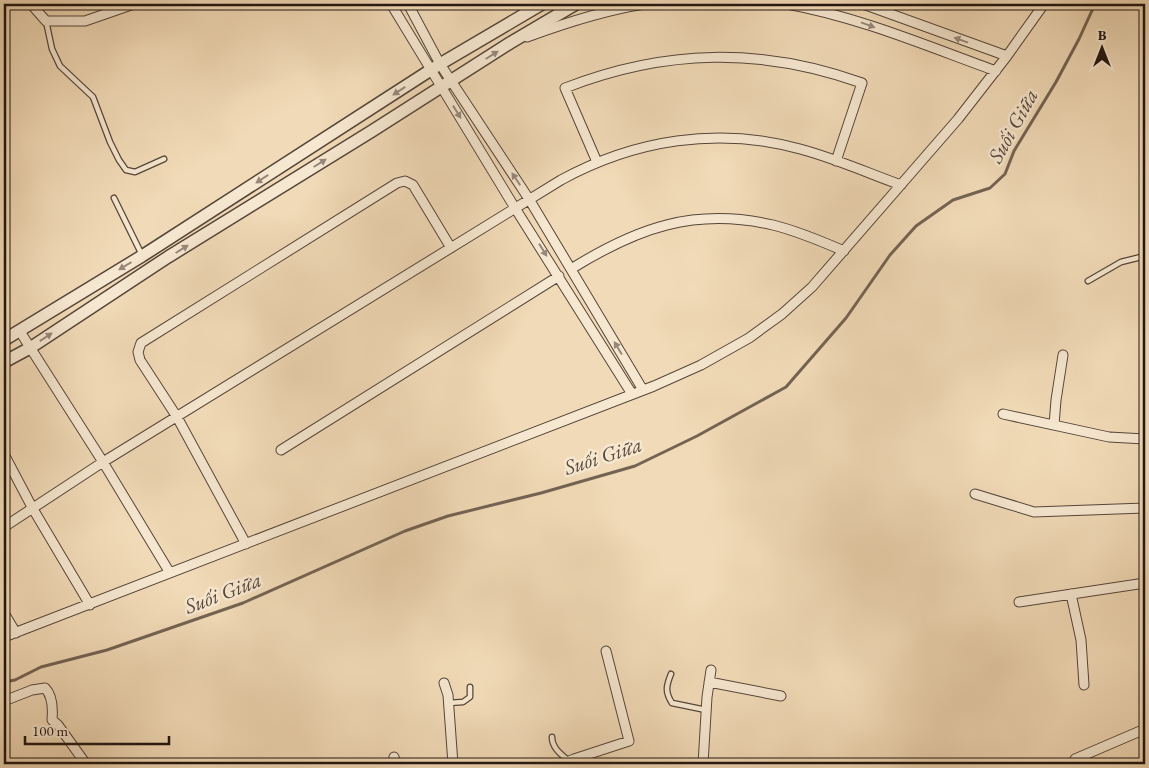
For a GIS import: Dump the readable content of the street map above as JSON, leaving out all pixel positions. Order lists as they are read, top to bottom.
{
  "water": ["Suối Giữa"],
  "scale_bar": "100 m",
  "north": "top"
}
